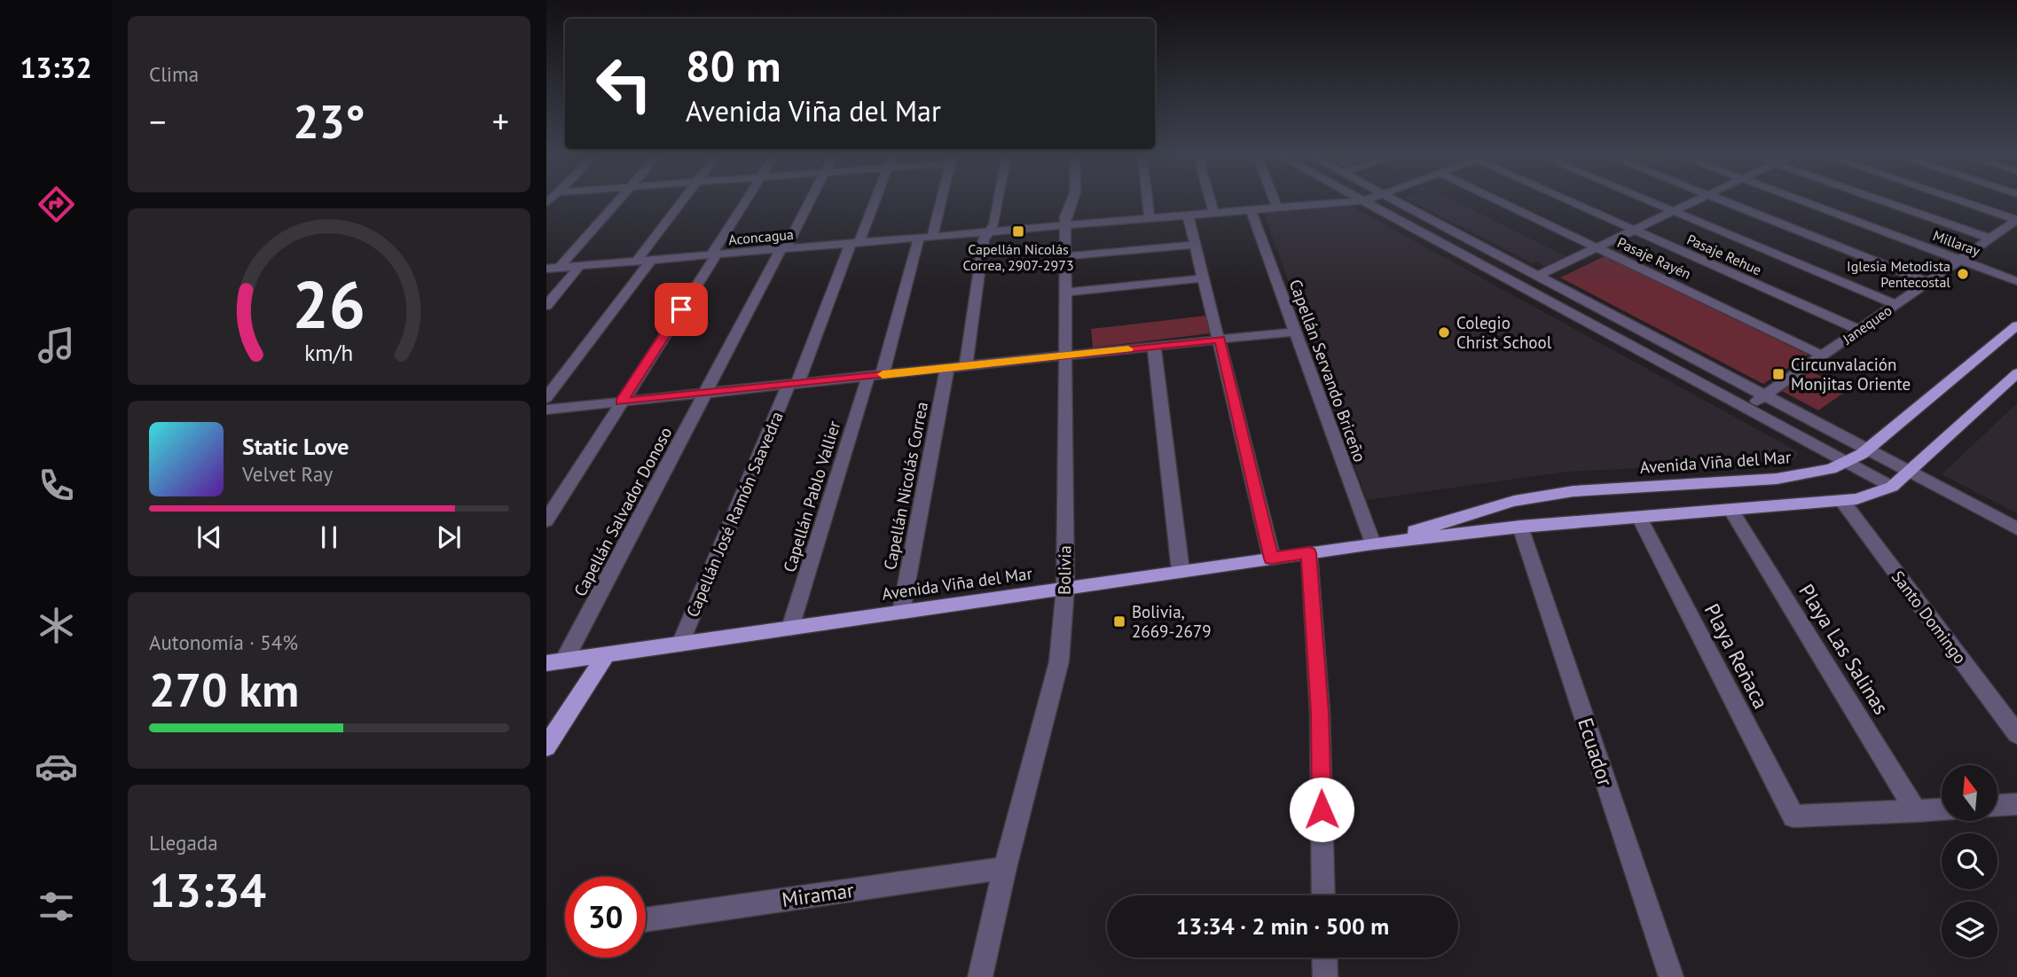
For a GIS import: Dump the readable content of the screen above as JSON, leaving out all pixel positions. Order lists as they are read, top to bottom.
{
  "streets": {
    "main road": ["Avenida Viña del Mar"],
    "street": [
      "Aconcagua",
      "Millaray",
      "Pasaje Rehue",
      "Pasaje Rayén",
      "Janequeo",
      "Capellán Servando Briceño",
      "Capellán Nicolás Correa",
      "Capellán Pablo Vallier",
      "Capellán Salvador Donoso",
      "Capellán José Ramón Saavedra",
      "Bolivia",
      "Santo Domingo",
      "Playa Las Salinas",
      "Playa Reñaca",
      "Ecuador",
      "Miramar"
    ]
  },
  "crossings": [
    ["Aconcagua", "Capellán Servando Briceño"],
    ["Aconcagua", "Capellán Pablo Vallier"],
    ["Aconcagua", "Capellán Salvador Donoso"],
    ["Aconcagua", "Capellán José Ramón Saavedra"],
    ["Aconcagua", "Bolivia"],
    ["Millaray", "Janequeo"],
    ["Pasaje Rehue", "Janequeo"],
    ["Pasaje Rayén", "Janequeo"],
    ["Capellán Servando Briceño", "Avenida Viña del Mar"],
    ["Avenida Viña del Mar", "Capellán Nicolás Correa"],
    ["Avenida Viña del Mar", "Capellán Pablo Vallier"],
    ["Avenida Viña del Mar", "Capellán Salvador Donoso"],
    ["Avenida Viña del Mar", "Capellán José Ramón Saavedra"],
    ["Avenida Viña del Mar", "Bolivia"],
    ["Avenida Viña del Mar", "Santo Domingo"],
    ["Avenida Viña del Mar", "Playa Las Salinas"],
    ["Avenida Viña del Mar", "Playa Reñaca"],
    ["Avenida Viña del Mar", "Ecuador"],
    ["Bolivia", "Miramar"],
    ["Playa Las Salinas", "Playa Reñaca"]
  ],
  "places": {
    "transit": ["Capellán Nicolás Correa, 2907-2973", "Circunvalación Monjitas Oriente", "Bolivia, 2669-2679"],
    "other": ["Iglesia Metodista Pentecostal", "Colegio Christ School"]
  },
  "north": "top",
  "page": {
    "tabs": "13:32",
    "tile": [
      "Clima",
      ["Autonomía · 54%", "270 km"],
      ["Llegada", "13:34"]
    ],
    "turn": ["80 m", "Avenida Viña del Mar"],
    "heat": ["−", "23°", "+"],
    "song": ["Static Love", "Velvet Ray"],
    "limit": "30",
    "trip": "13:34 · 2 min · 500 m",
    "gauge": ["26", "km/h"]
  }
}
